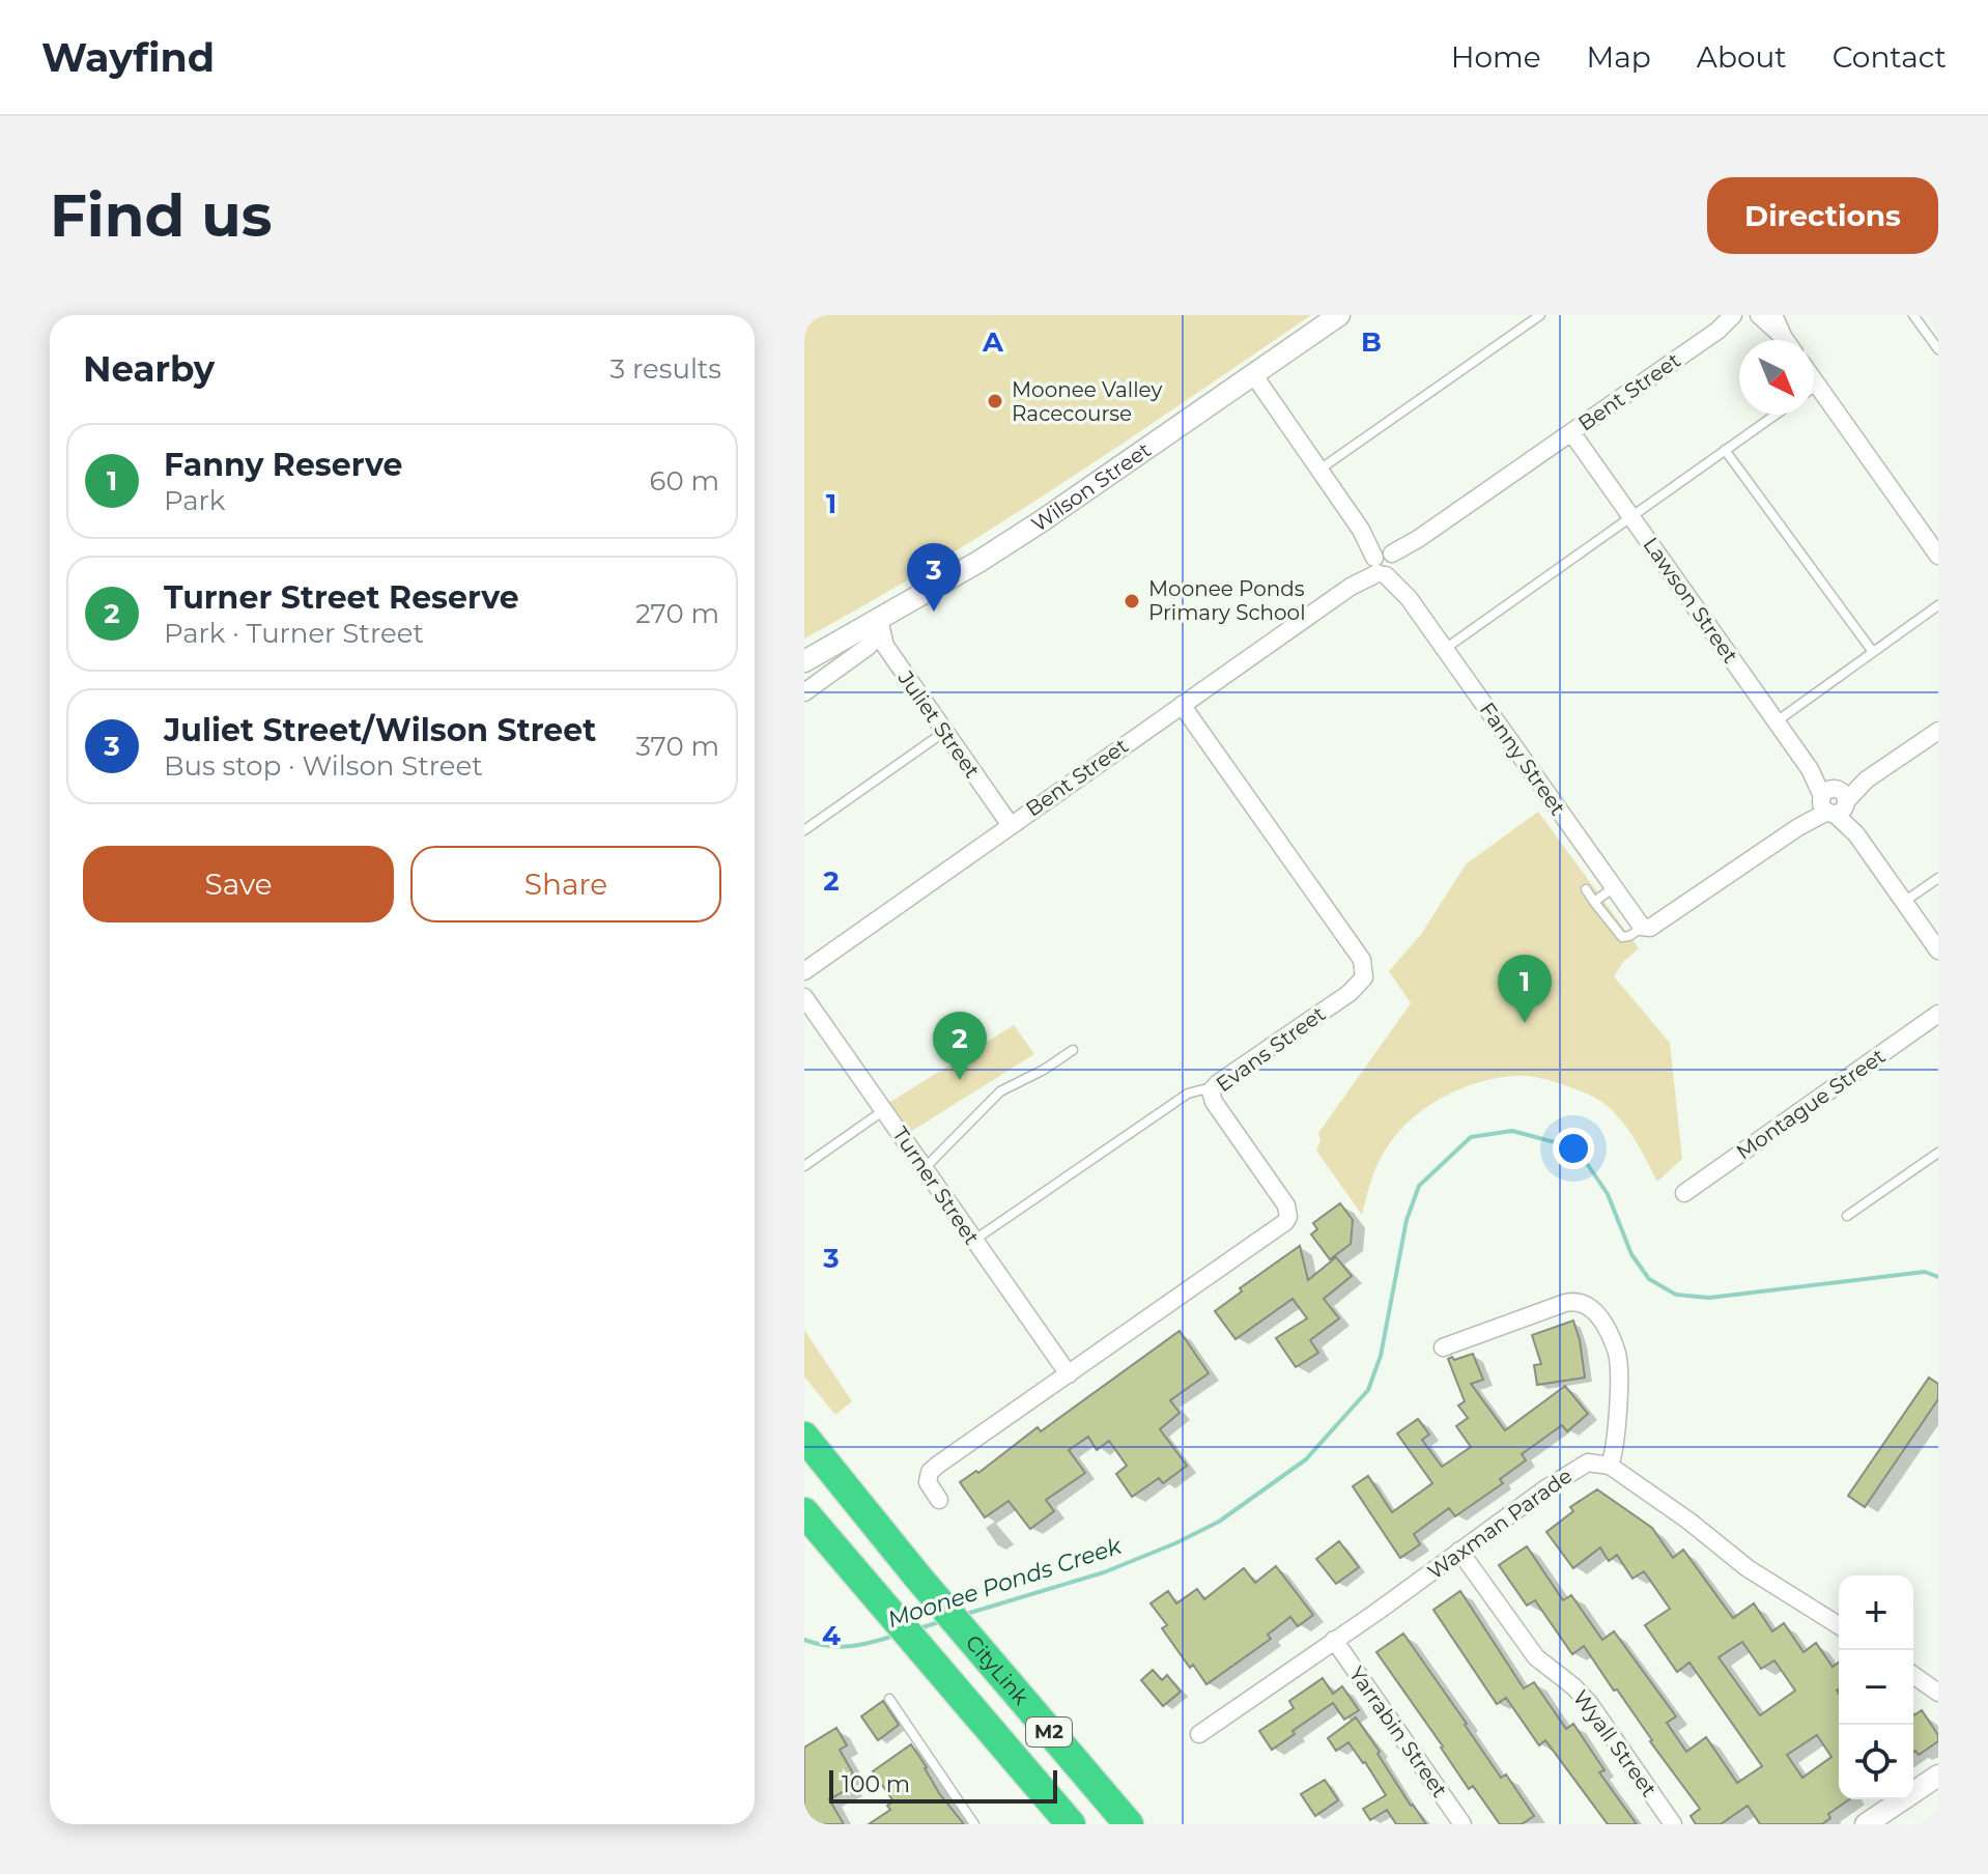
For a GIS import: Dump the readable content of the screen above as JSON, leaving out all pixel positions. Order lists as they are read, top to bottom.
{
  "streets": {
    "highway": ["CityLink", "M2"],
    "street": [
      "Bent Street",
      "Wilson Street",
      "Lawson Street",
      "Juliet Street",
      "Fanny Street",
      "Evans Street",
      "Montague Street",
      "Turner Street",
      "Waxman Parade",
      "Yarrabin Street",
      "Wyall Street"
    ]
  },
  "crossings": [
    ["Bent Street", "Lawson Street"],
    ["Bent Street", "Juliet Street"],
    ["Bent Street", "Fanny Street"],
    ["Bent Street", "Evans Street"],
    ["Wilson Street", "Juliet Street"],
    ["Wilson Street", "Fanny Street"],
    ["Evans Street", "Turner Street"],
    ["Waxman Parade", "Yarrabin Street"],
    ["Waxman Parade", "Wyall Street"]
  ],
  "water": ["Moonee Ponds Creek"],
  "places": ["Moonee Valley Racecourse", "Moonee Ponds Primary School"],
  "scale_bar": "100 m",
  "north": "bottom right",
  "page": {
    "header": "Wayfind",
    "nav": [
      "Home",
      "Map",
      "About",
      "Contact"
    ],
    "buttons": [
      "Directions",
      ["Save", "Share"]
    ],
    "title": "Find us",
    "heading": ["Nearby", "3 results"],
    "list": [
      {
        "mark": "1",
        "name": "Fanny Reserve",
        "note": "Park",
        "value": "60 m"
      },
      {
        "mark": "2",
        "name": "Turner Street Reserve",
        "note": "Park · Turner Street",
        "value": "270 m"
      },
      {
        "mark": "3",
        "name": "Juliet Street/Wilson Street",
        "note": "Bus stop · Wilson Street",
        "value": "370 m"
      }
    ],
    "pins": ["3", "1", "2"],
    "map_buttons": ["+", "−"],
    "scale": "100 m"
  },
  "grid": {
    "columns": ["A", "B"],
    "rows": [
      "1",
      "2",
      "3",
      "4"
    ]
  }
}
